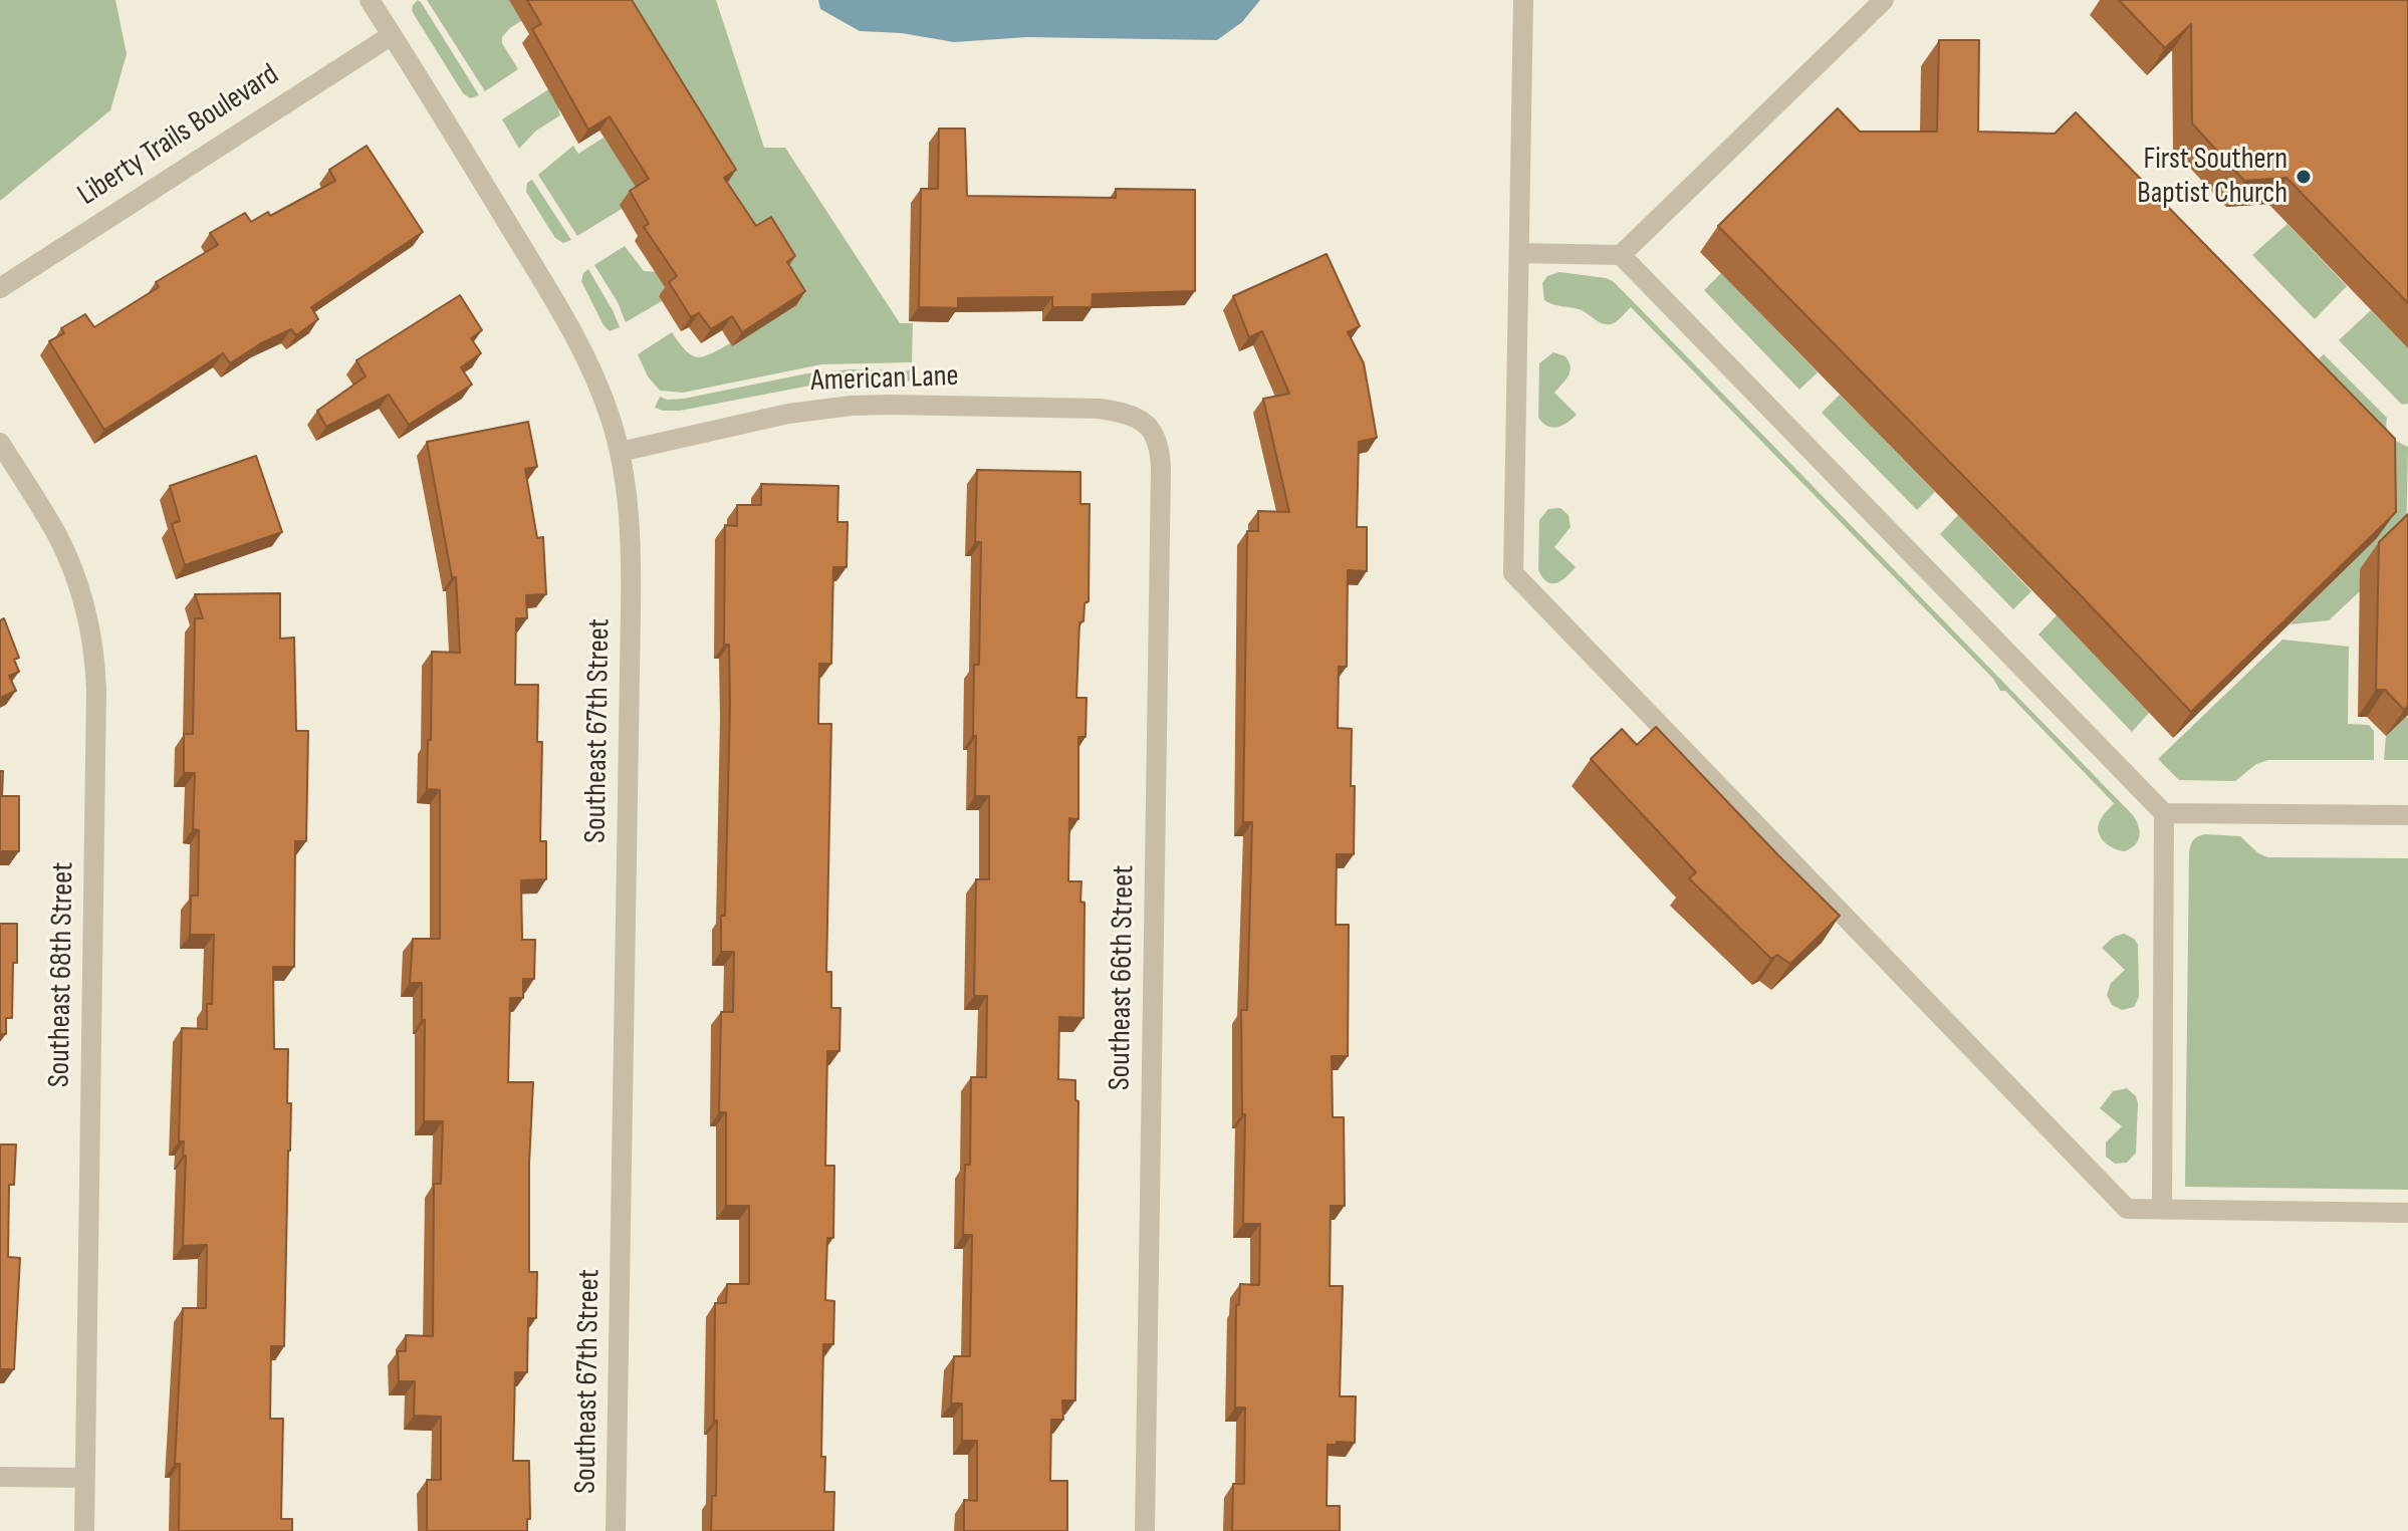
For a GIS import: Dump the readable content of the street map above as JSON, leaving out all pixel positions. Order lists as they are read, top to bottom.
{
  "streets": {
    "street": [
      "Liberty Trails Boulevard",
      "American Lane",
      "Southeast 67th Street",
      "Southeast 68th Street",
      "Southeast 66th Street"
    ]
  },
  "crossings": [
    ["Liberty Trails Boulevard", "Southeast 67th Street"],
    ["American Lane", "Southeast 67th Street"],
    ["American Lane", "Southeast 66th Street"]
  ],
  "places": ["First Southern Baptist Church"]
}
